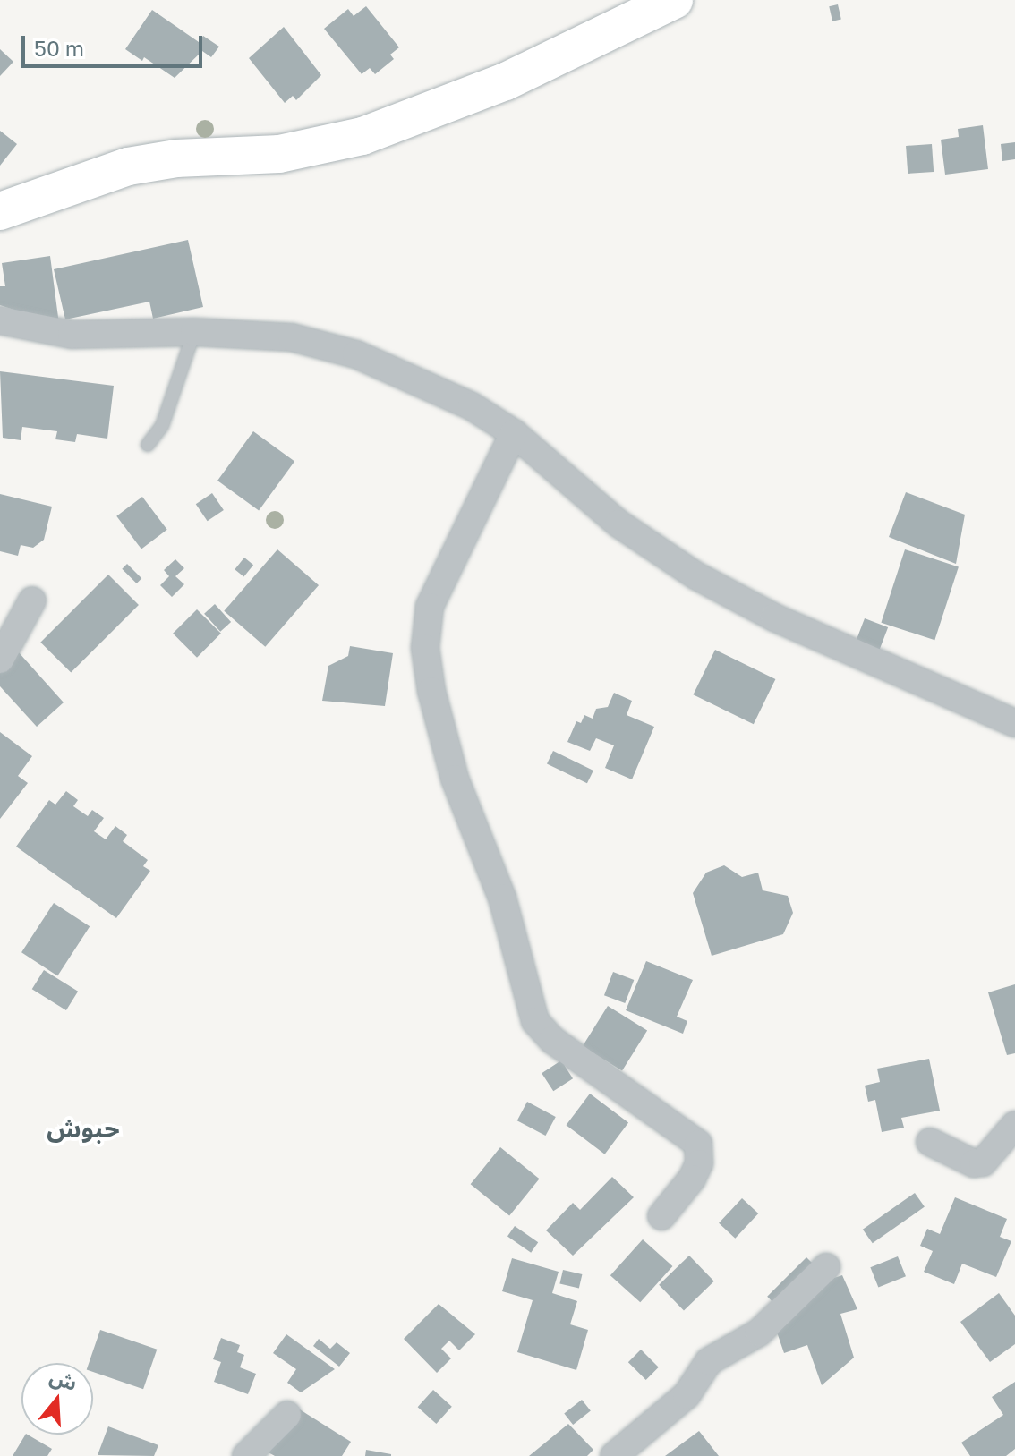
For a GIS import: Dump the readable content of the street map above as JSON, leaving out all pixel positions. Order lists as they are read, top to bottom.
{
  "districts": ["حبوش"],
  "scale_bar": "50 m",
  "north": "top"
}
